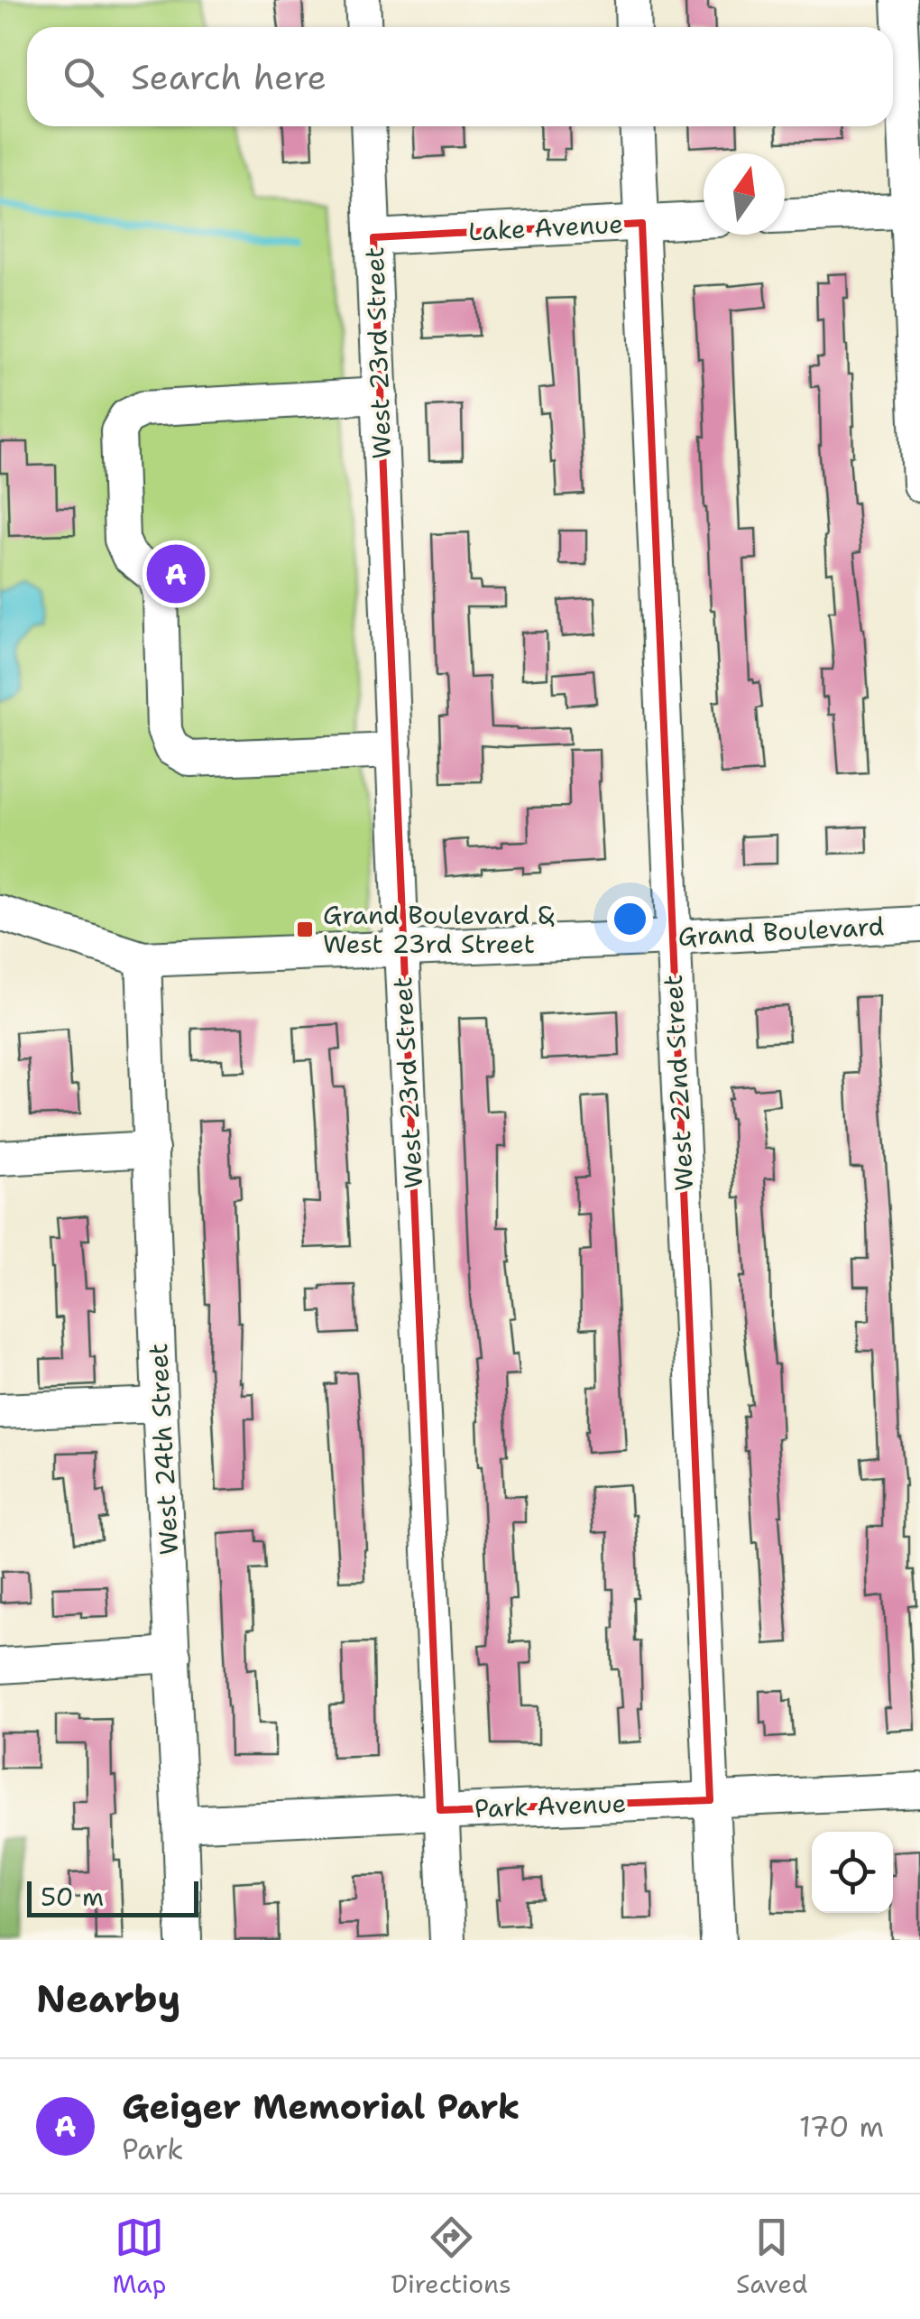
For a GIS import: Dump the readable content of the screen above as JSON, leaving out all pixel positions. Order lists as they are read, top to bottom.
{
  "streets": {
    "street": [
      "Lake Avenue",
      "West 23rd Street",
      "Grand Boulevard",
      "West 22nd Street",
      "West 24th Street",
      "Park Avenue"
    ]
  },
  "crossings": [
    ["Lake Avenue", "West 23rd Street"],
    ["Lake Avenue", "West 22nd Street"],
    ["West 23rd Street", "Grand Boulevard"],
    ["West 23rd Street", "Park Avenue"],
    ["Grand Boulevard", "West 22nd Street"],
    ["Grand Boulevard", "West 24th Street"],
    ["West 22nd Street", "Park Avenue"],
    ["West 24th Street", "Park Avenue"]
  ],
  "places": {
    "transit": ["Grand Boulevard & West 23rd Street"]
  },
  "scale_bar": "50 m",
  "north": "top",
  "page": {
    "search": "Search here",
    "pins": "A",
    "scale": "50 m",
    "heading": "Nearby",
    "list": [
      {
        "mark": "A",
        "name": "Geiger Memorial Park",
        "note": "Park",
        "value": "170 m"
      }
    ],
    "nav": ["Map", "Directions", "Saved"]
  }
}
